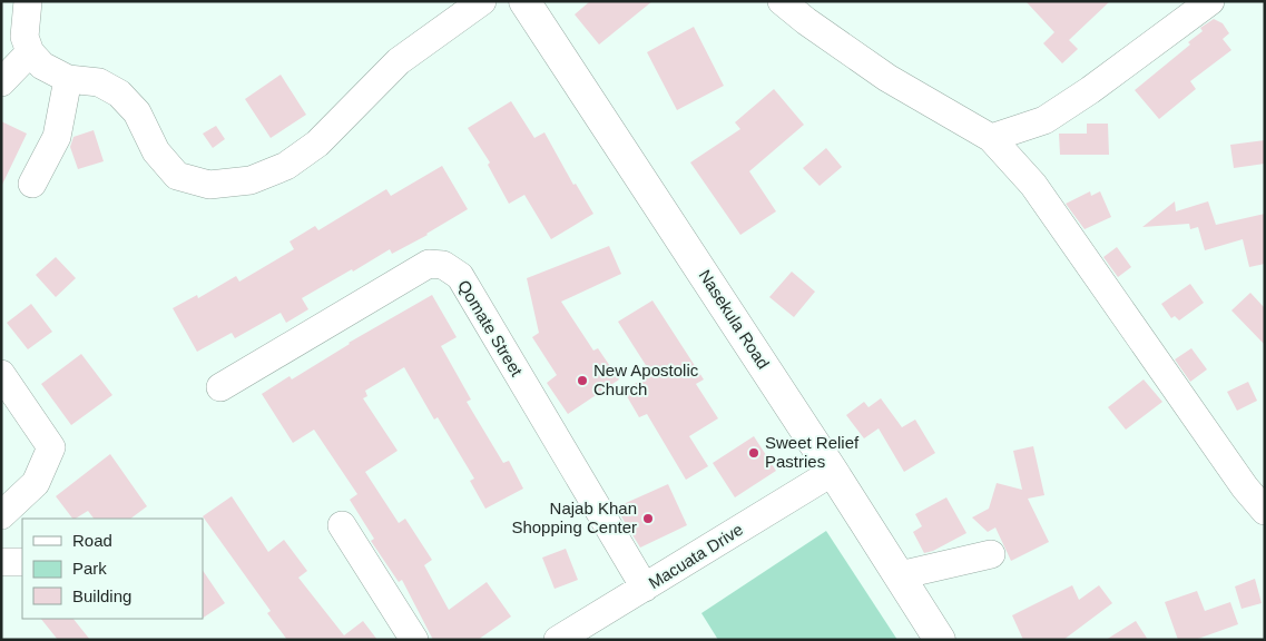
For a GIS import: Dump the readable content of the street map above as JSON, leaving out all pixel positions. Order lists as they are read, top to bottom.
{
  "streets": {
    "main road": ["Nasekula Road"],
    "street": ["Qomate Street", "Macuata Drive"]
  },
  "crossings": [
    ["Nasekula Road", "Macuata Drive"],
    ["Qomate Street", "Macuata Drive"]
  ],
  "places": ["New Apostolic Church", "Sweet Relief Pastries", "Najab Khan Shopping Center"],
  "legend": ["Road", "Park", "Building"]
}
